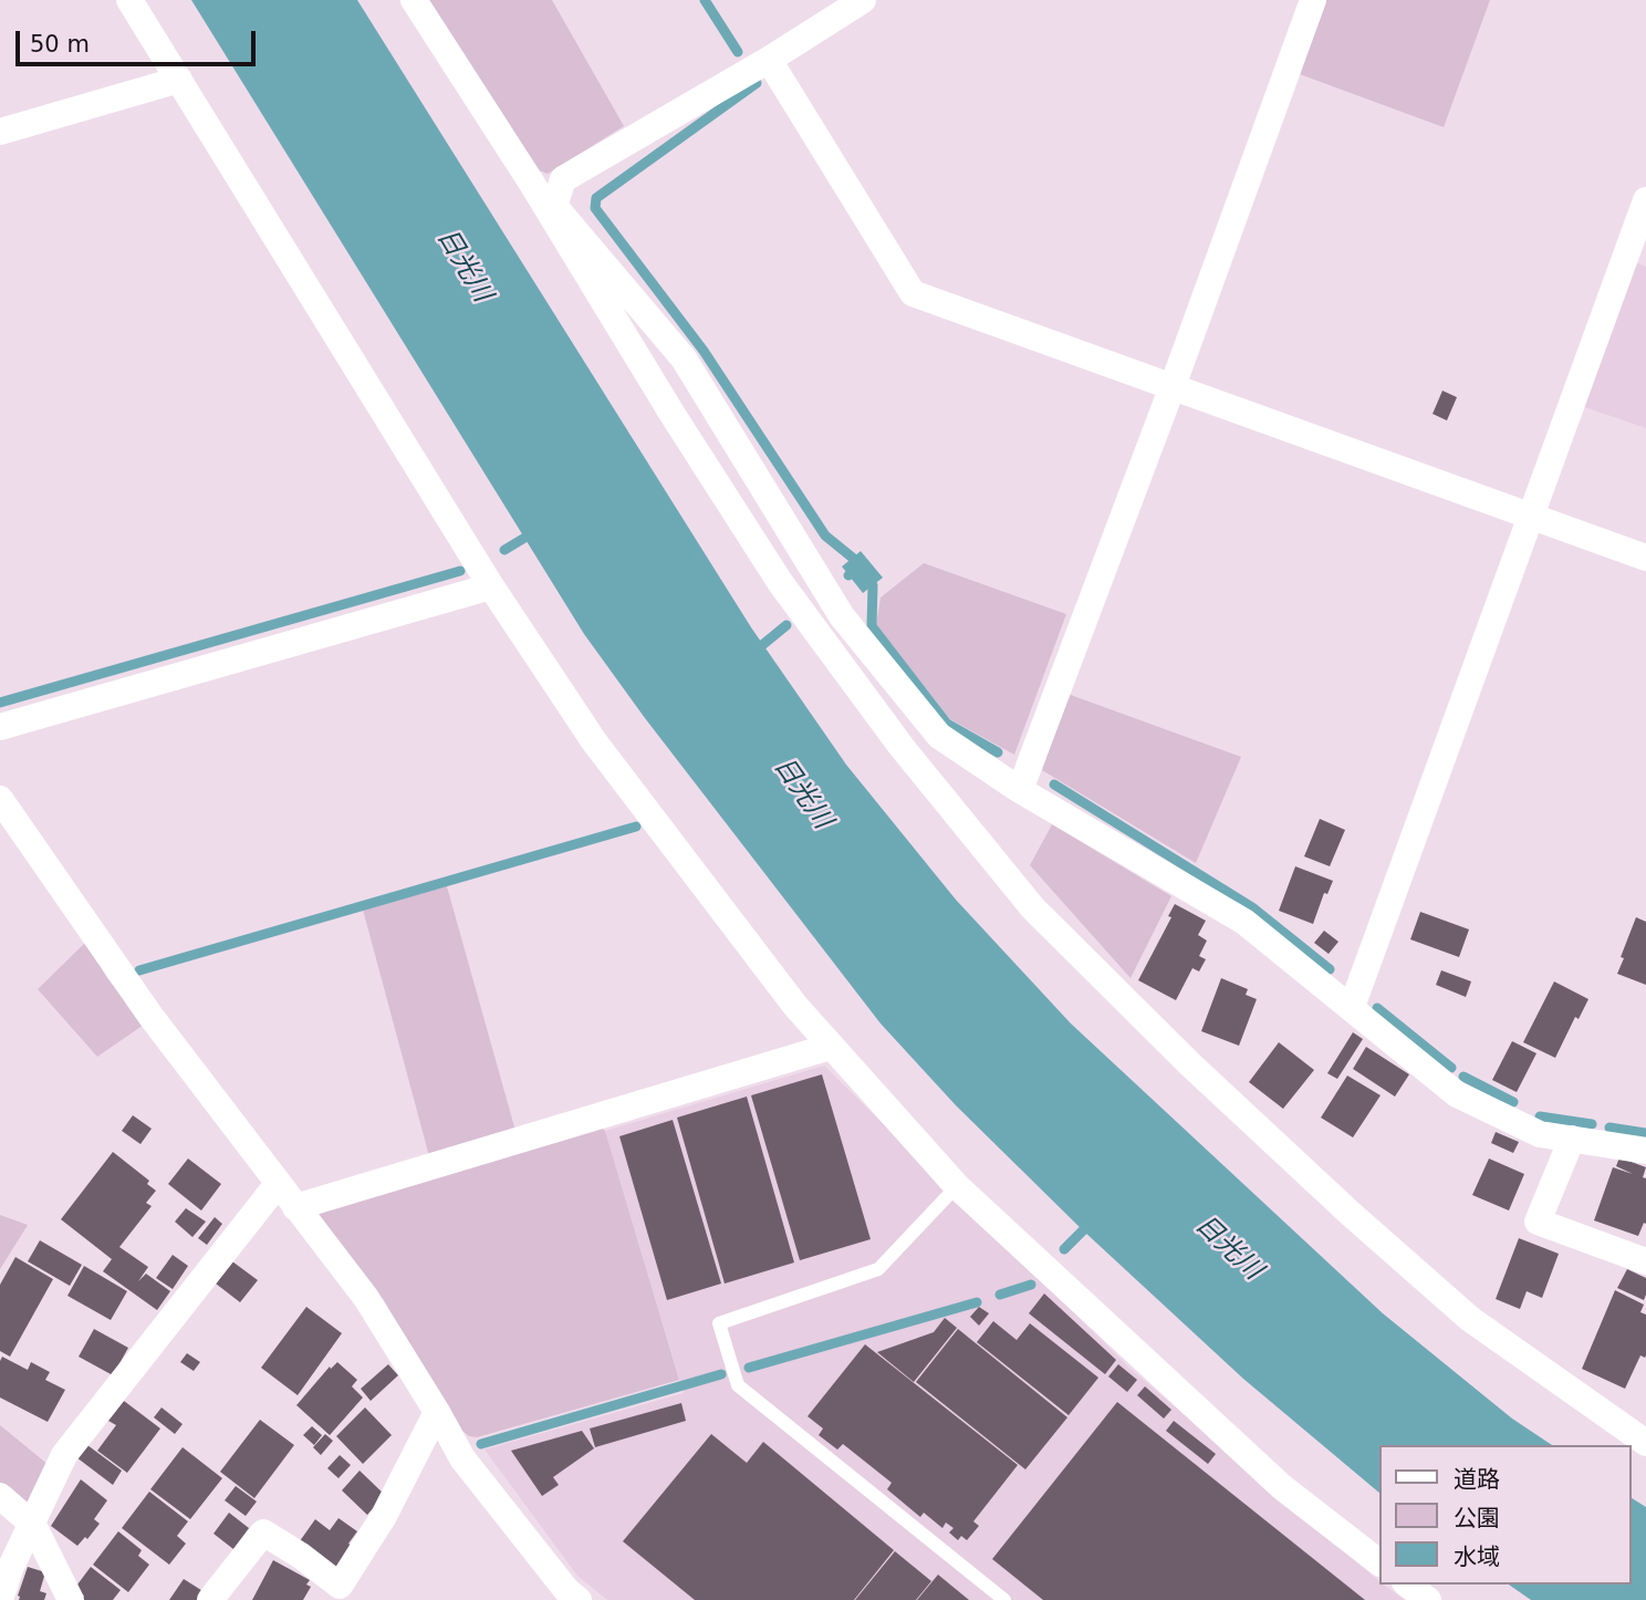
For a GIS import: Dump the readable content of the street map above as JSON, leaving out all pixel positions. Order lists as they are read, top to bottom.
{
  "water": ["日光川"],
  "legend": ["道路", "公園", "水域"],
  "scale_bar": "50 m"
}
